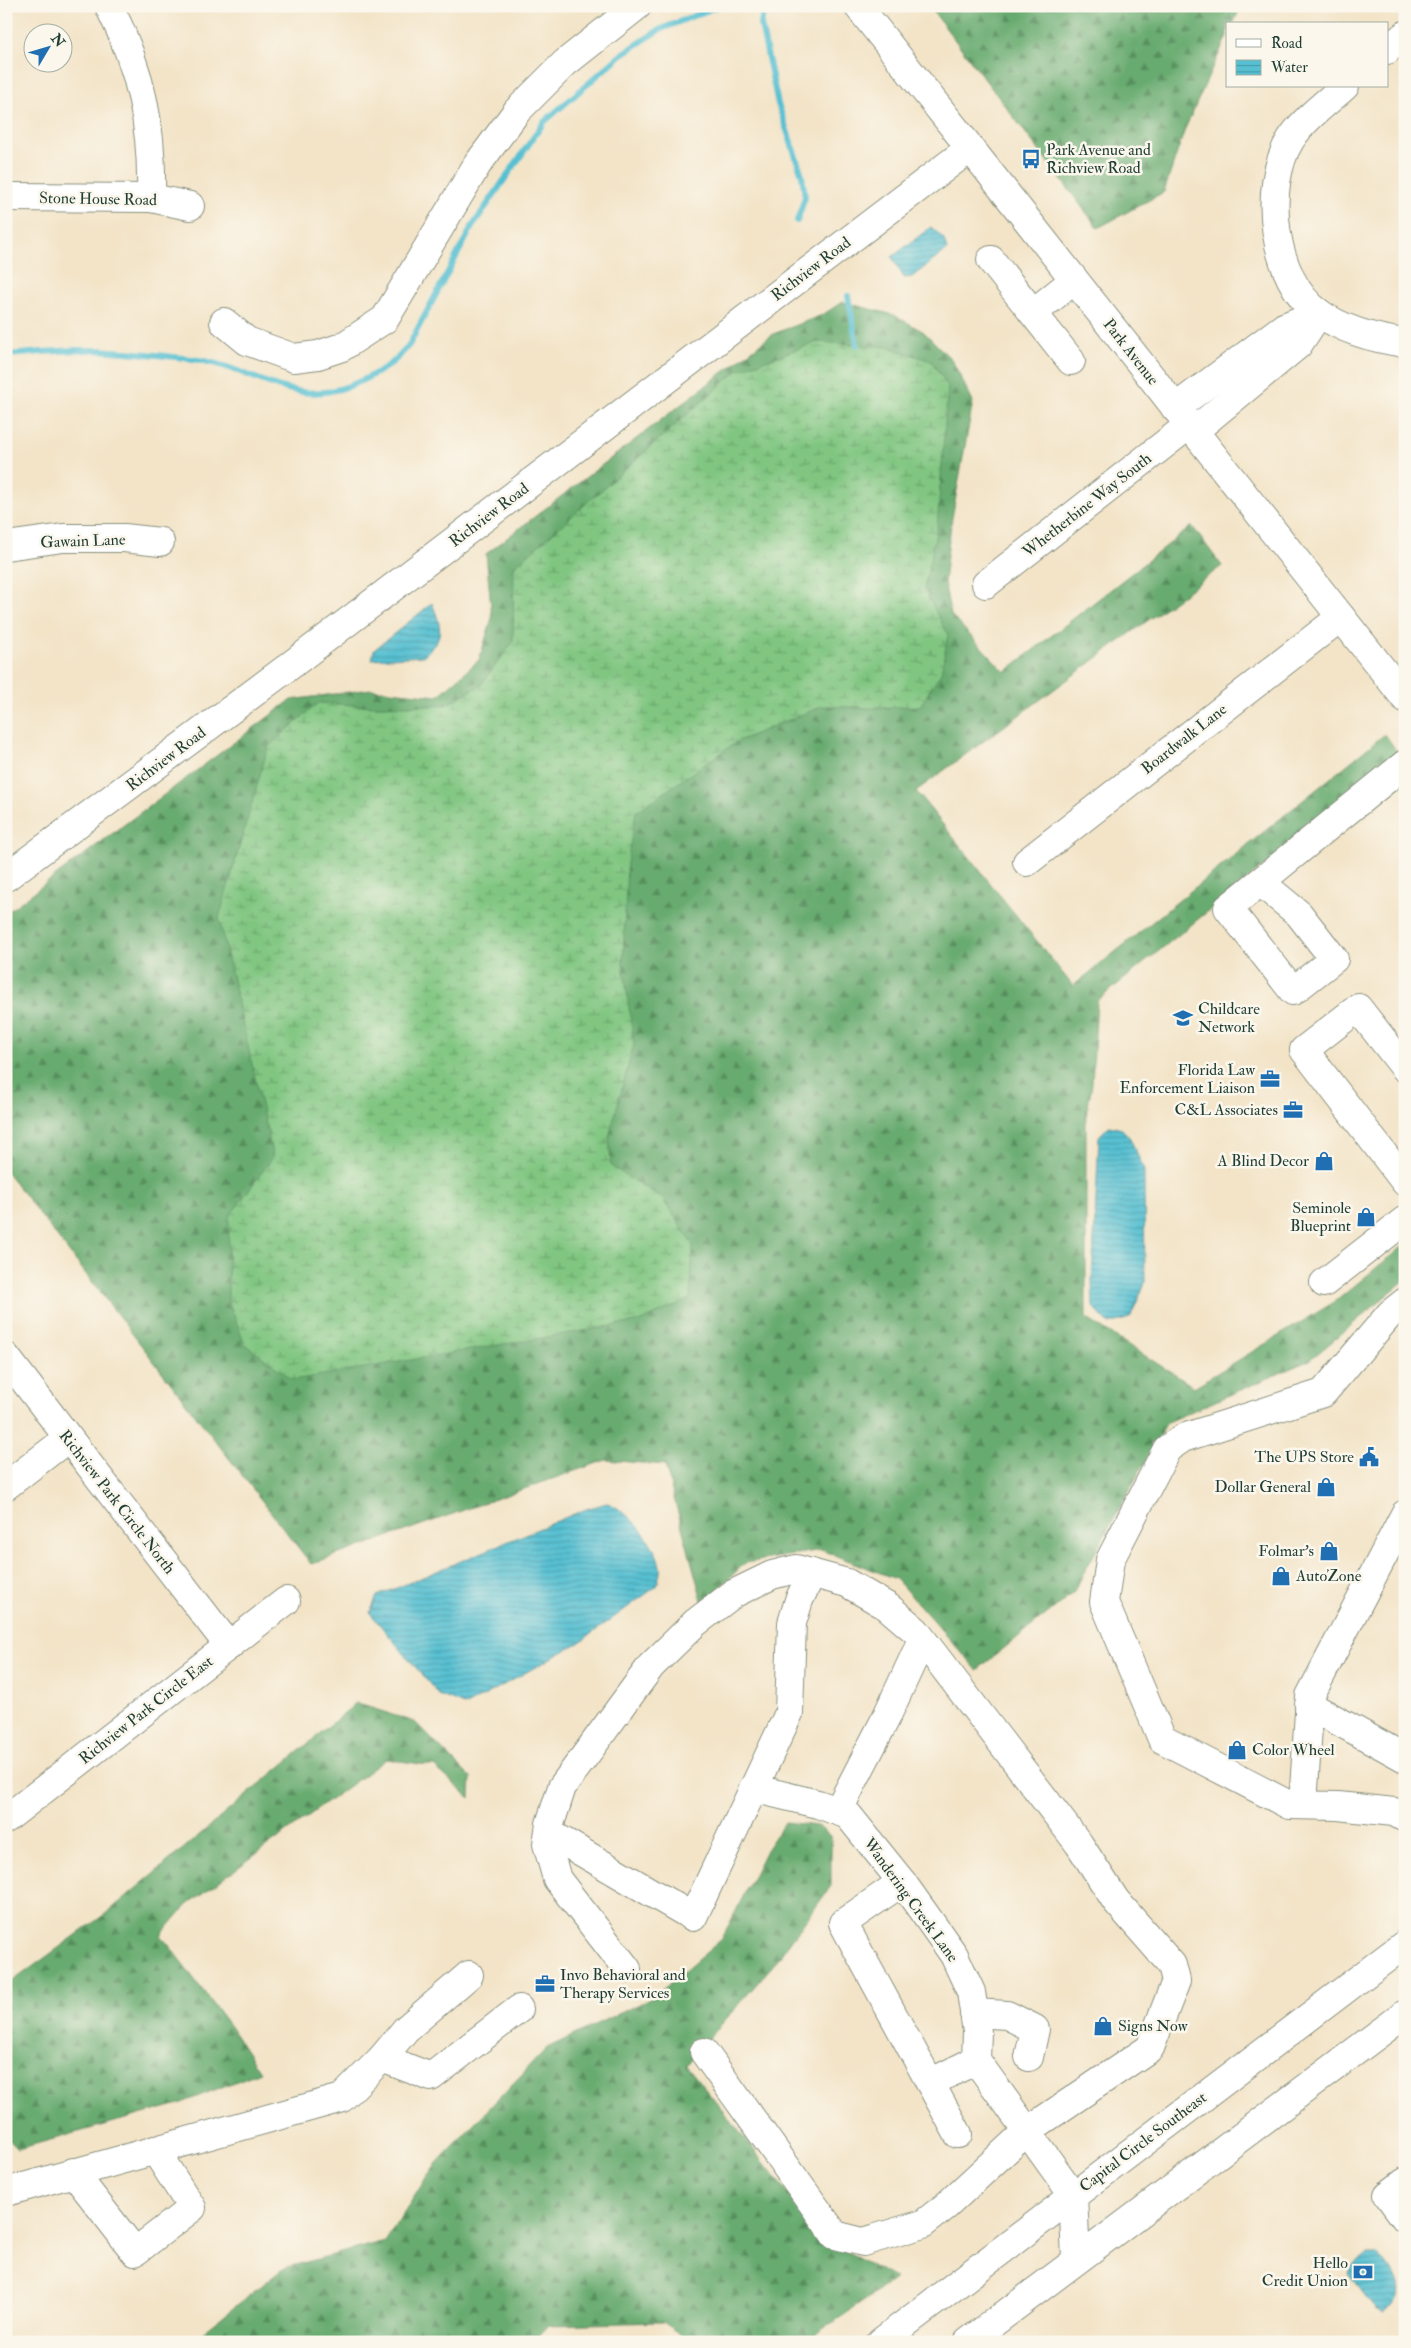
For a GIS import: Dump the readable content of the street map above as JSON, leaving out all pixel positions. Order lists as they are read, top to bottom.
{
  "streets": {
    "street": [
      "Stone House Road",
      "Richview Road",
      "Park Avenue",
      "Whetherbine Way South",
      "Gawain Lane",
      "Boardwalk Lane",
      "Richview Park Circle North",
      "Richview Park Circle East",
      "Wandering Creek Lane",
      "Capital Circle Southeast"
    ]
  },
  "crossings": [
    ["Richview Road", "Park Avenue"],
    ["Park Avenue", "Whetherbine Way South"],
    ["Park Avenue", "Boardwalk Lane"],
    ["Richview Park Circle North", "Richview Park Circle East"]
  ],
  "places": {
    "bus stop": ["Park Avenue and Richview Road"],
    "school or university": ["Childcare Network"],
    "office": ["Florida Law Enforcement Liaison", "C&L Associates", "Invo Behavioral and Therapy Services"],
    "shop": [
      "A Blind Decor",
      "Seminole Blueprint",
      "Dollar General",
      "Folmar's",
      "AutoZone",
      "Color Wheel",
      "Signs Now"
    ],
    "public building": ["The UPS Store"],
    "bank": ["Hello Credit Union"]
  },
  "legend": ["Road", "Water"],
  "north": "top right"
}
